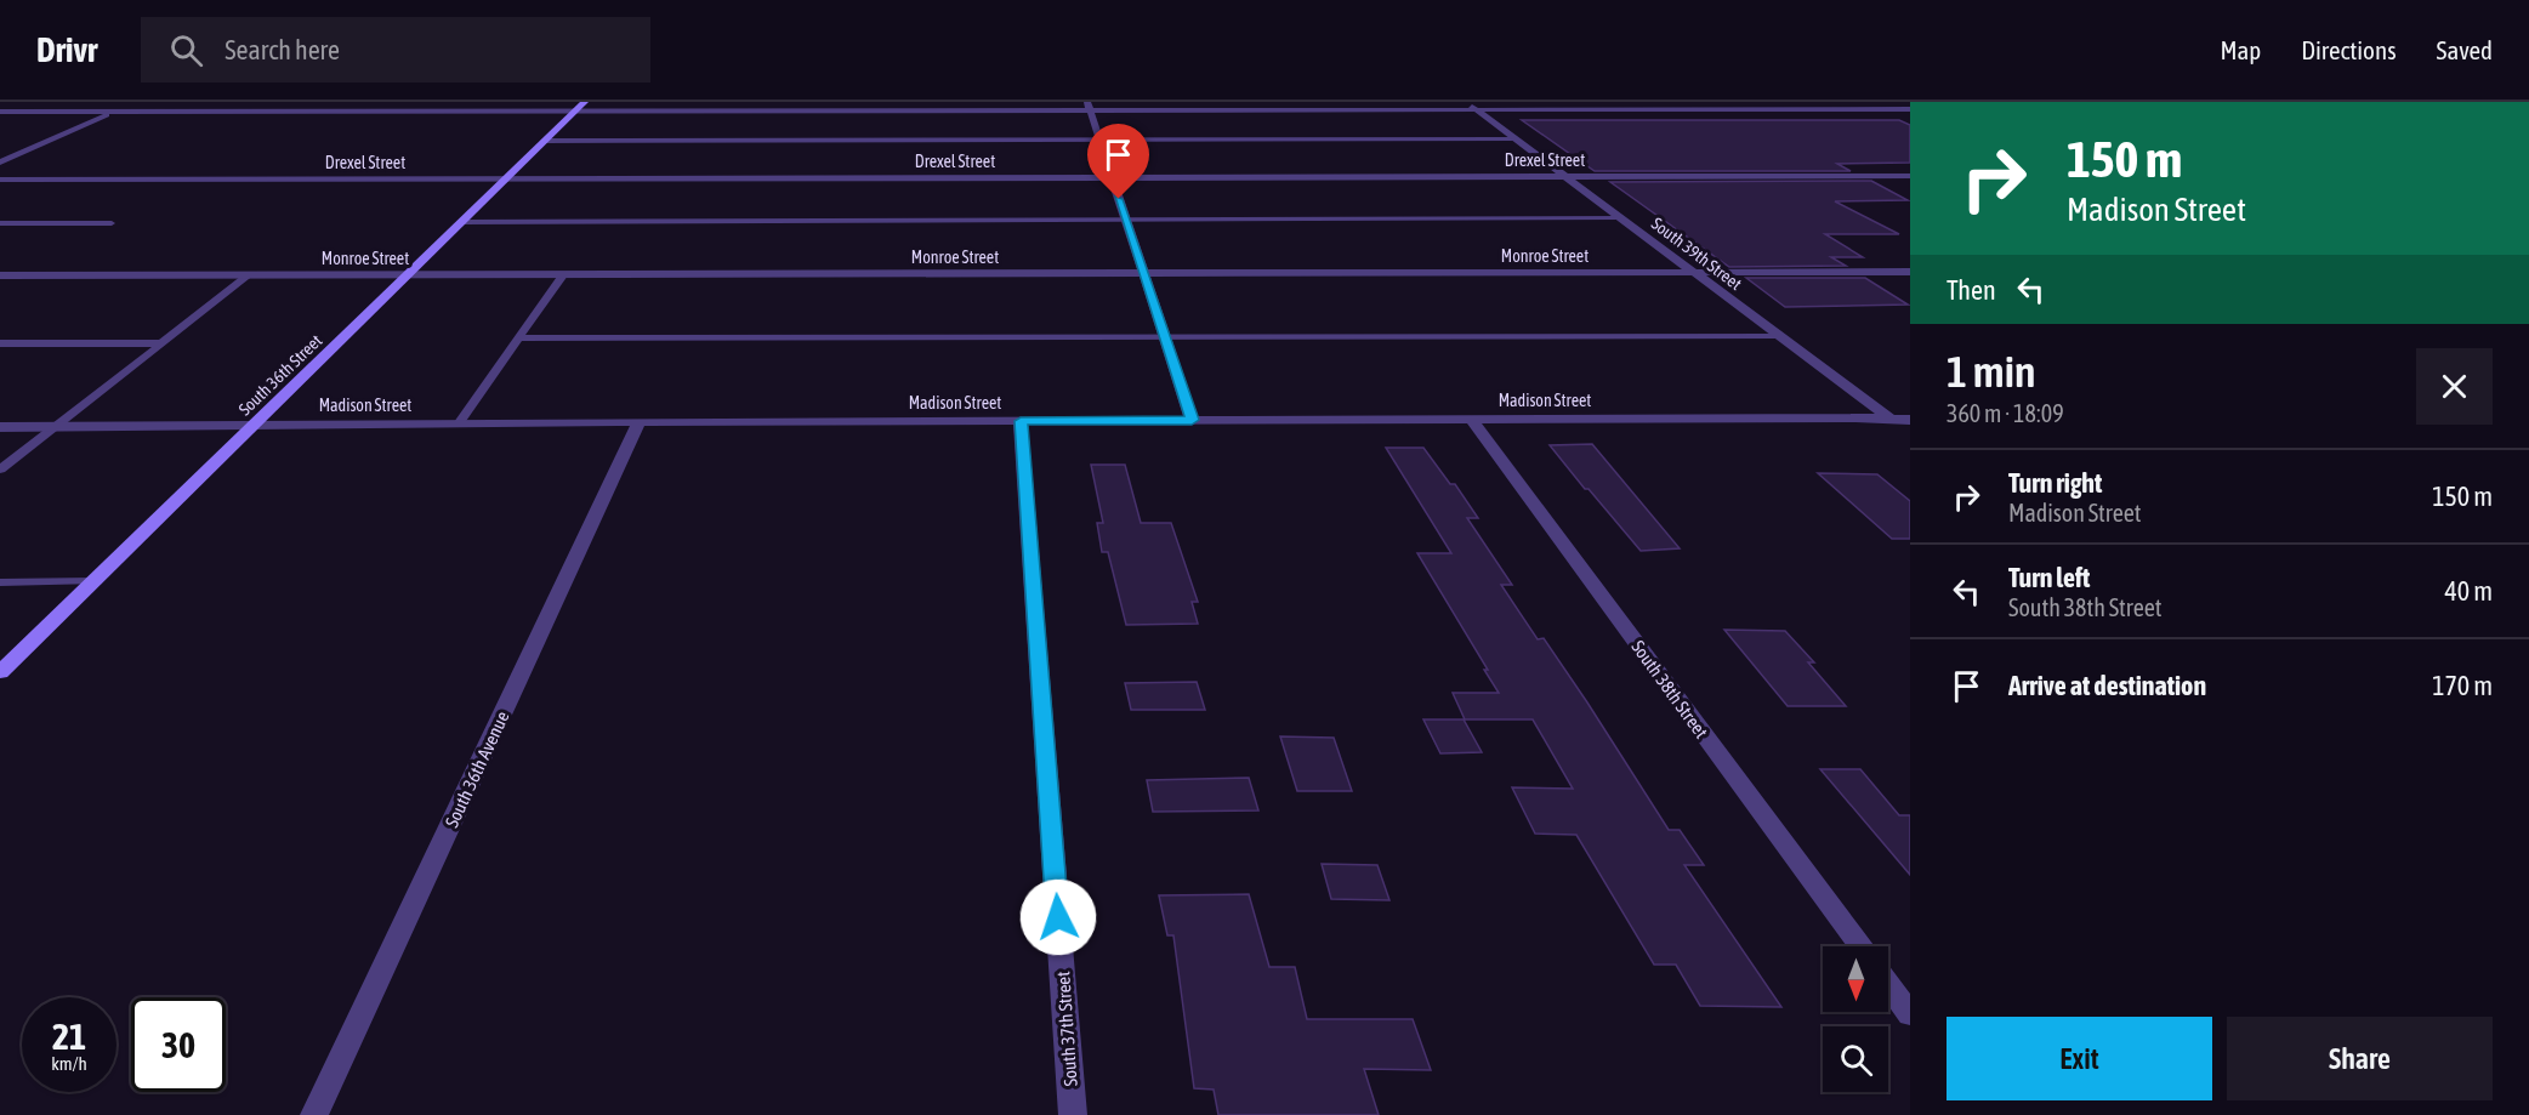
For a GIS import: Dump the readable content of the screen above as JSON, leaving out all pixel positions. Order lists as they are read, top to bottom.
{
  "streets": {
    "main road": ["South 36th Street"],
    "street": [
      "Drexel Street",
      "South 39th Street",
      "Monroe Street",
      "Madison Street",
      "South 38th Street",
      "South 36th Avenue",
      "South 37th Street"
    ]
  },
  "crossings": [
    ["Drexel Street", "South 39th Street"],
    ["Drexel Street", "South 36th Street"],
    ["South 39th Street", "Monroe Street"],
    ["South 39th Street", "Madison Street"],
    ["Monroe Street", "South 36th Street"],
    ["South 36th Street", "Madison Street"],
    ["Madison Street", "South 38th Street"],
    ["Madison Street", "South 36th Avenue"],
    ["Madison Street", "South 37th Street"]
  ],
  "north": "bottom",
  "page": {
    "header": "Drivr",
    "search": "Search here",
    "nav": ["Map", "Directions", "Saved"],
    "turn": ["150 m", "Madison Street"],
    "then": "Then",
    "heading": ["1 min", "360 m · 18:09"],
    "list": [
      {
        "name": "Turn right",
        "note": "Madison Street",
        "value": "150 m"
      },
      {
        "name": "Turn left",
        "note": "South 38th Street",
        "value": "40 m"
      },
      {
        "name": "Arrive at destination",
        "value": "170 m"
      }
    ],
    "speed": "21 km/h",
    "limit": "30",
    "buttons": ["Exit", "Share"]
  }
}
